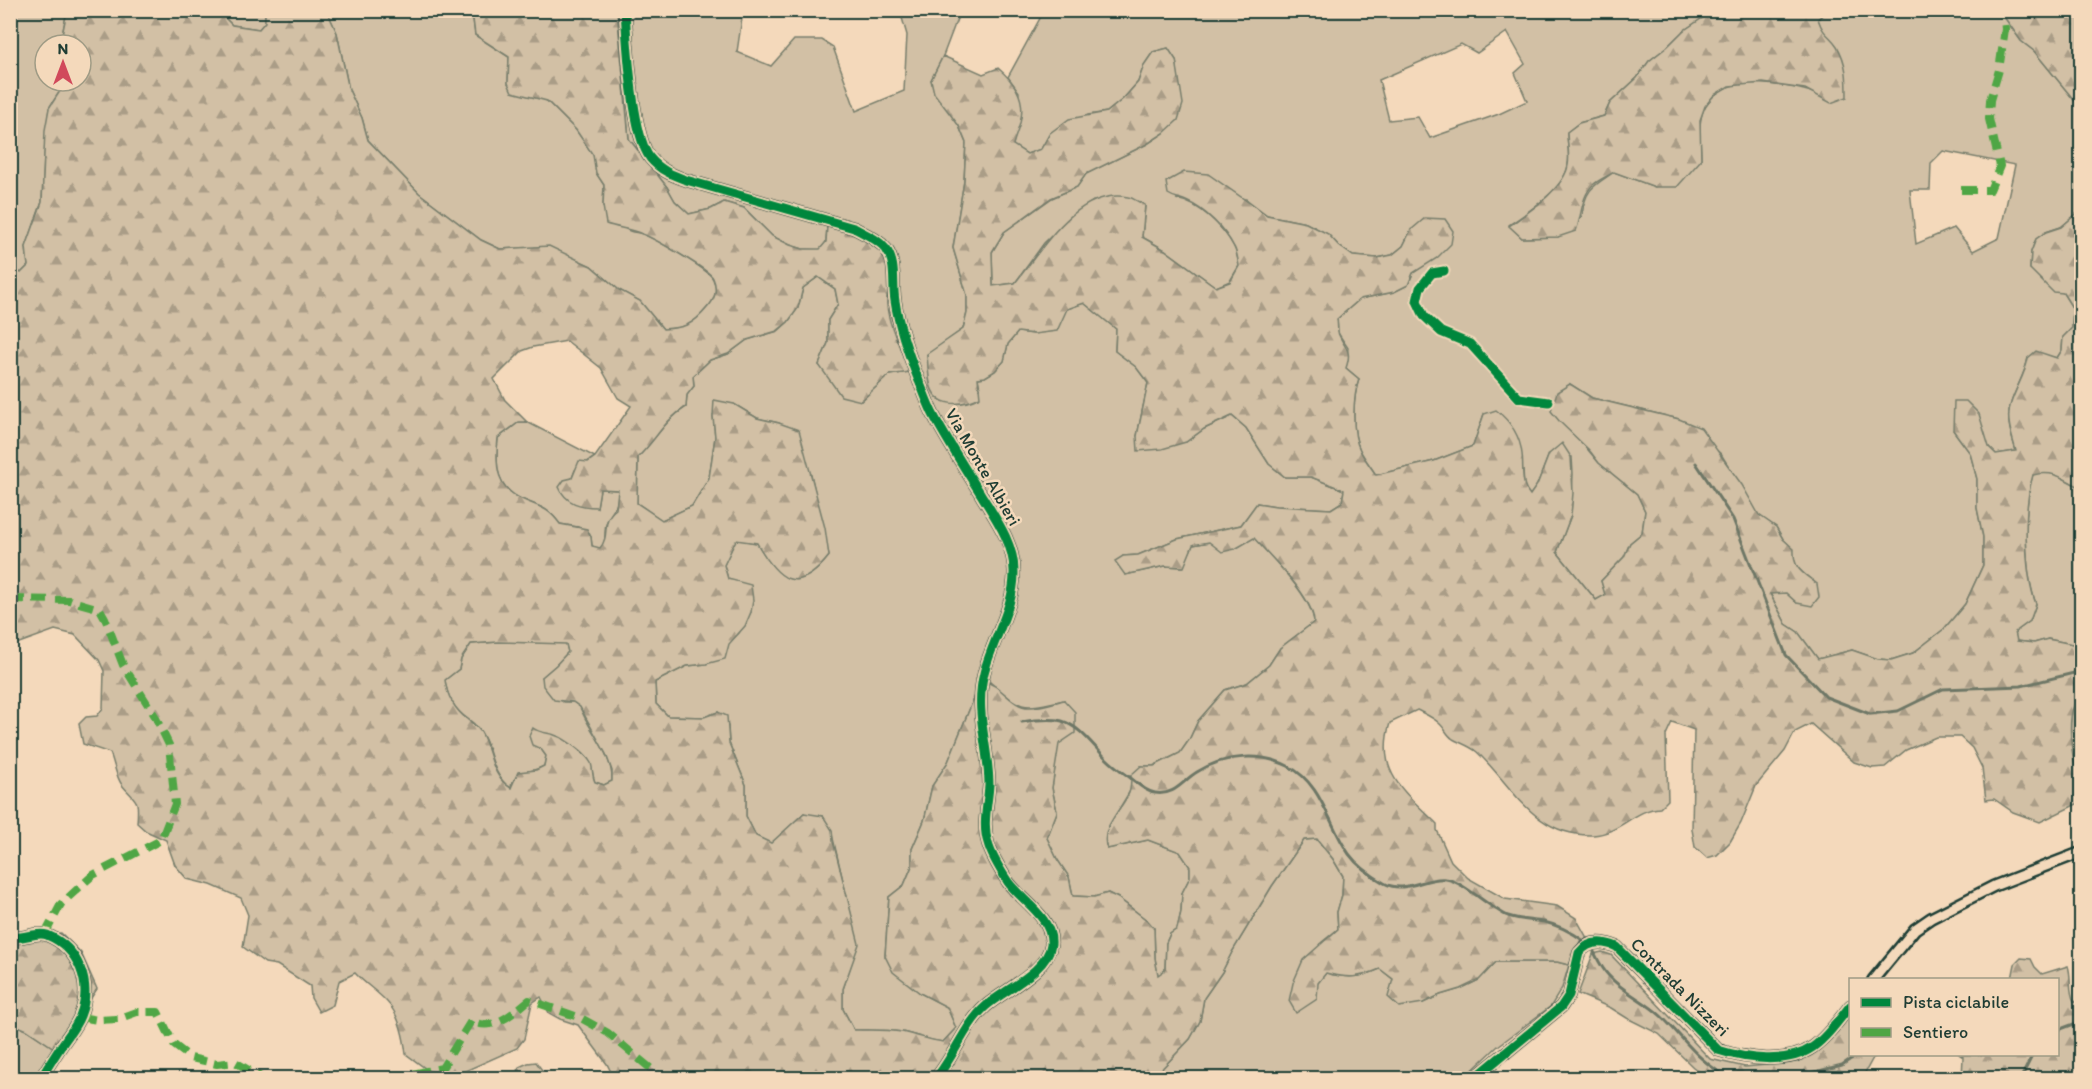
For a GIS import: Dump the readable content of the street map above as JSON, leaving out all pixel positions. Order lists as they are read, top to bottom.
{
  "streets": {
    "street": ["Via Monte Albieri", "Contrada Nizzeri"]
  },
  "legend": ["Pista ciclabile", "Sentiero"],
  "north": "top"
}
